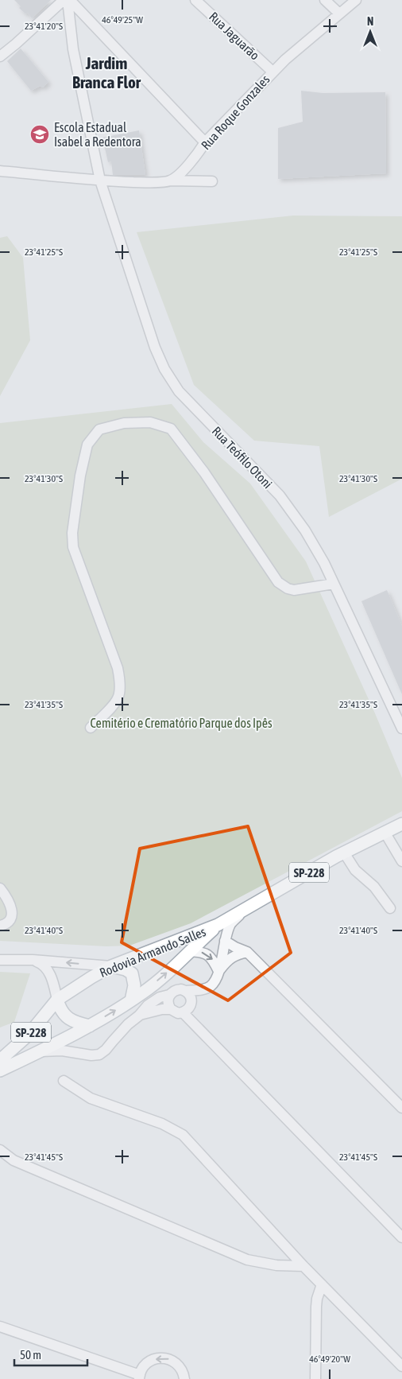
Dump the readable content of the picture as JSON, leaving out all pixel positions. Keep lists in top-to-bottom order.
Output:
{
  "streets": {
    "main road": ["SP-228", "Rodovia Armando Salles"],
    "street": ["Rua Jaguarão", "Rua Roque Gonzales", "Rua Teófilo Otoni"]
  },
  "crossings": [
    ["Rua Jaguarão", "Rua Roque Gonzales"]
  ],
  "districts": ["Jardim Branca Flor"],
  "parks": ["Cemitério e Crematório Parque dos Ipês"],
  "places": {
    "school or university": ["Escola Estadual Isabel a Redentora"]
  },
  "scale_bar": "50 m",
  "north": "top",
  "coordinates": [
    "46°49'25\"W",
    "23°41'20\"S",
    "23°41'25\"S",
    "23°41'30\"S",
    "23°41'35\"S",
    "23°41'40\"S",
    "23°41'45\"S",
    "46°49'20\"W"
  ]
}
